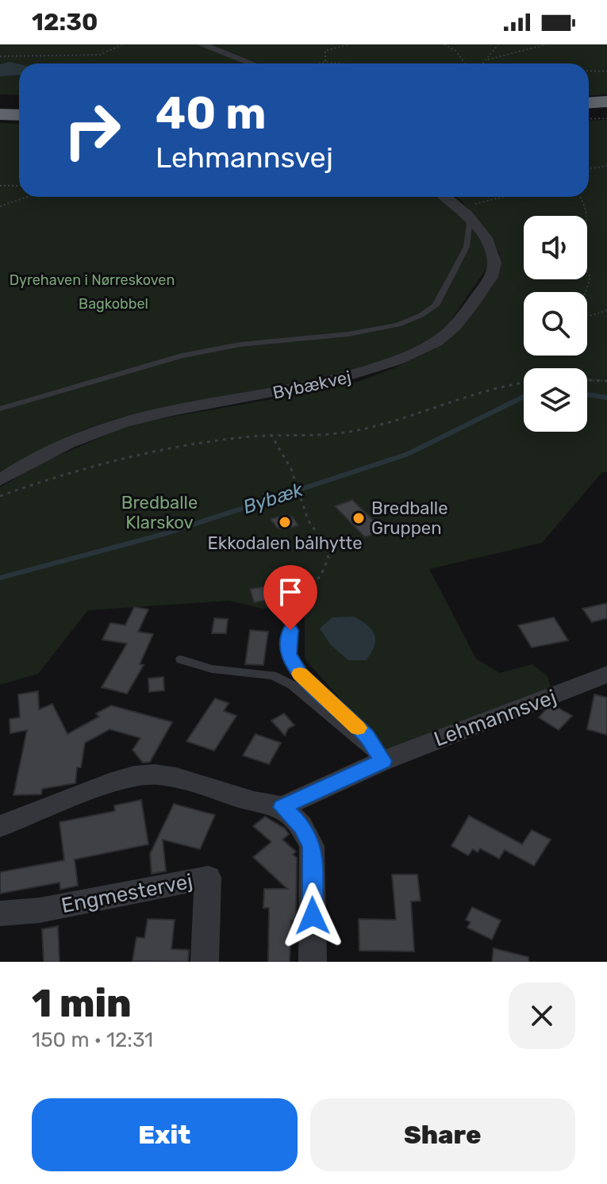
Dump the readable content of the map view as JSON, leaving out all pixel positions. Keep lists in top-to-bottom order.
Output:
{
  "streets": {
    "street": ["Bybækvej", "Lehmannsvej", "Engmestervej"]
  },
  "water": ["Bybæk"],
  "parks": ["Dyrehaven i Nørreskoven", "Bagkobbel", "Bredballe Klarskov"],
  "places": ["Bredballe Gruppen", "Ekkodalen bålhytte"],
  "page": {
    "status": "12:30",
    "turn": ["40 m", "Lehmannsvej"],
    "heading": ["1 min", "150 m · 12:31"],
    "buttons": ["Exit", "Share"]
  }
}
